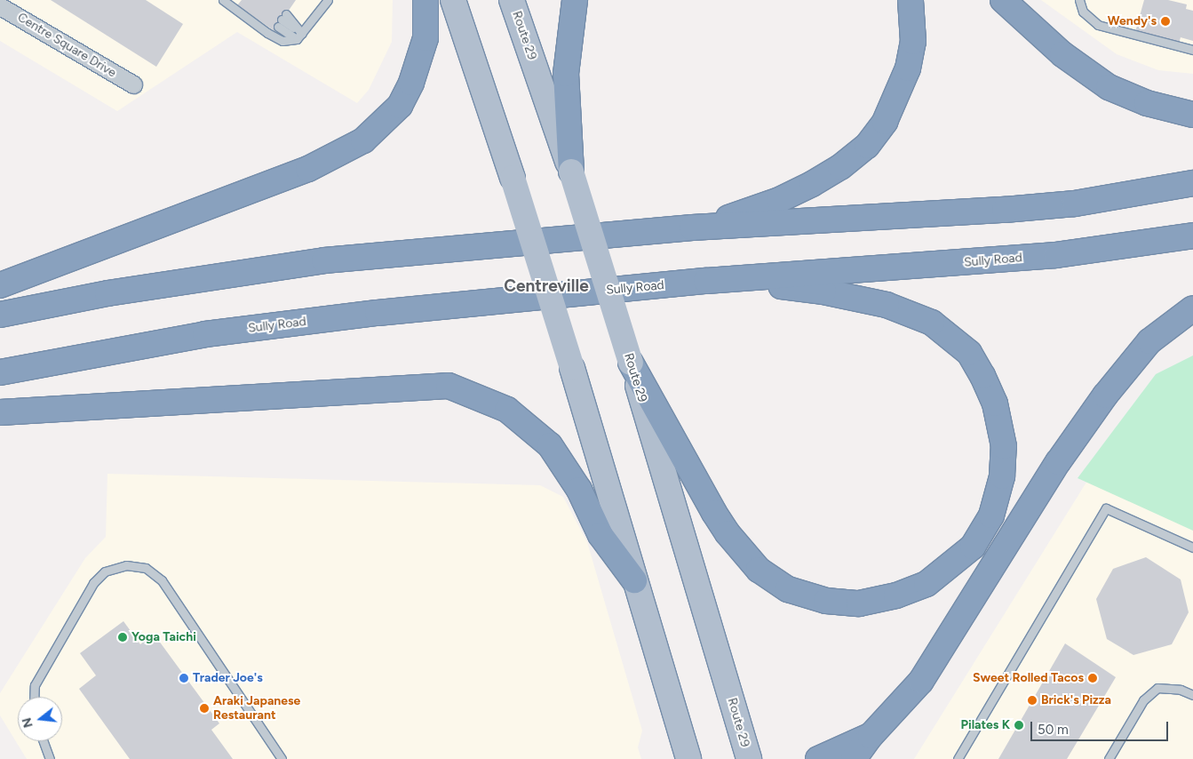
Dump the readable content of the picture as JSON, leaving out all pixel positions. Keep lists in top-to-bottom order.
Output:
{
  "streets": {
    "highway": ["Sully Road"],
    "main road": ["Route 29"],
    "street": ["Centre Square Drive"]
  },
  "districts": ["Centreville"],
  "places": [
    "Wendy's",
    "Yoga Taichi",
    "Trader Joe's",
    "Sweet Rolled Tacos",
    "Brick's Pizza",
    "Araki Japanese Restaurant",
    "Pilates K"
  ],
  "scale_bar": "50 m",
  "north": "left"
}
